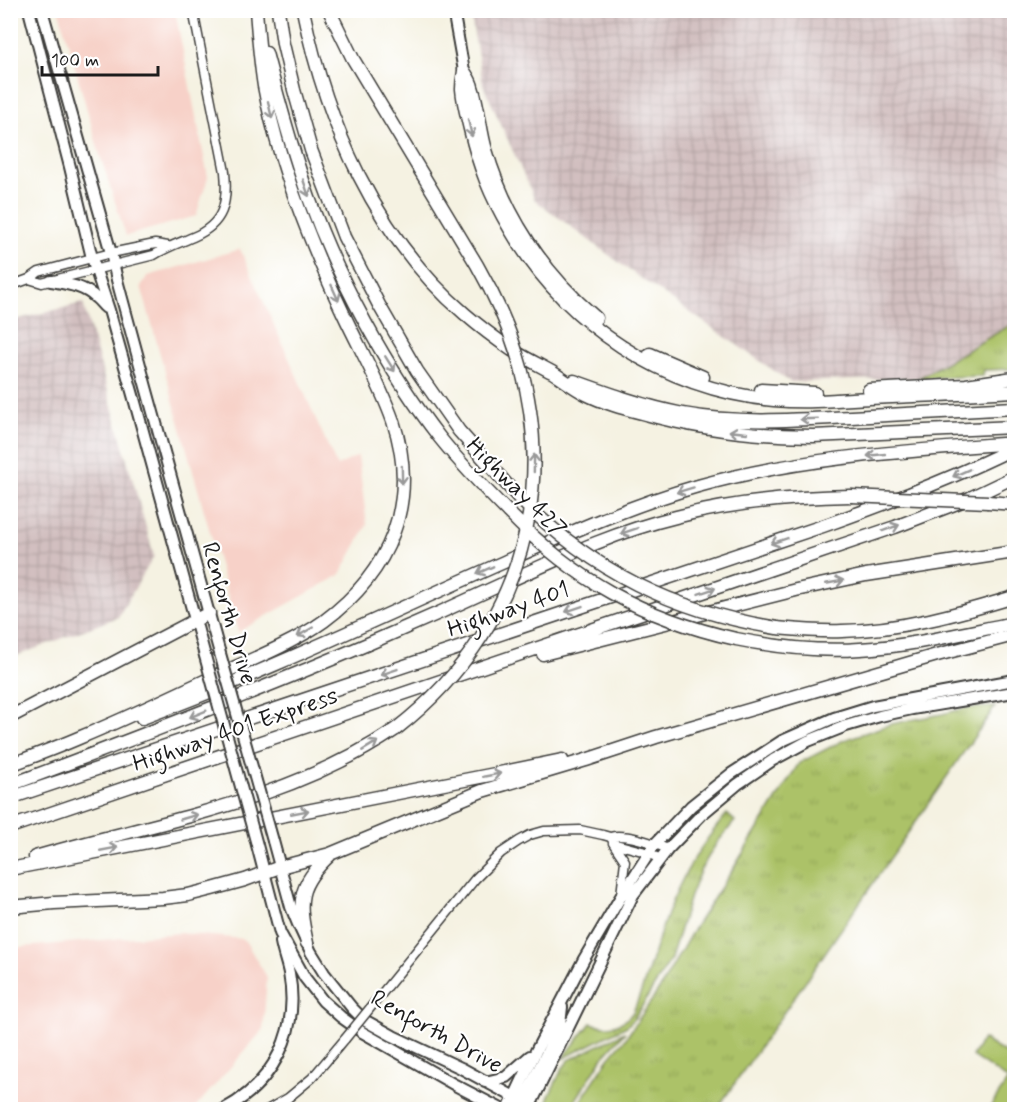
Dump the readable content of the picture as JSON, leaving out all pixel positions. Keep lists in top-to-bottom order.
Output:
{
  "streets": {
    "highway": ["Highway 427", "Highway 401", "Highway 401 Express"],
    "main road": ["Renforth Drive"]
  },
  "crossings": [
    ["Highway 401", "Highway 401 Express"]
  ],
  "scale_bar": "100 m"
}
